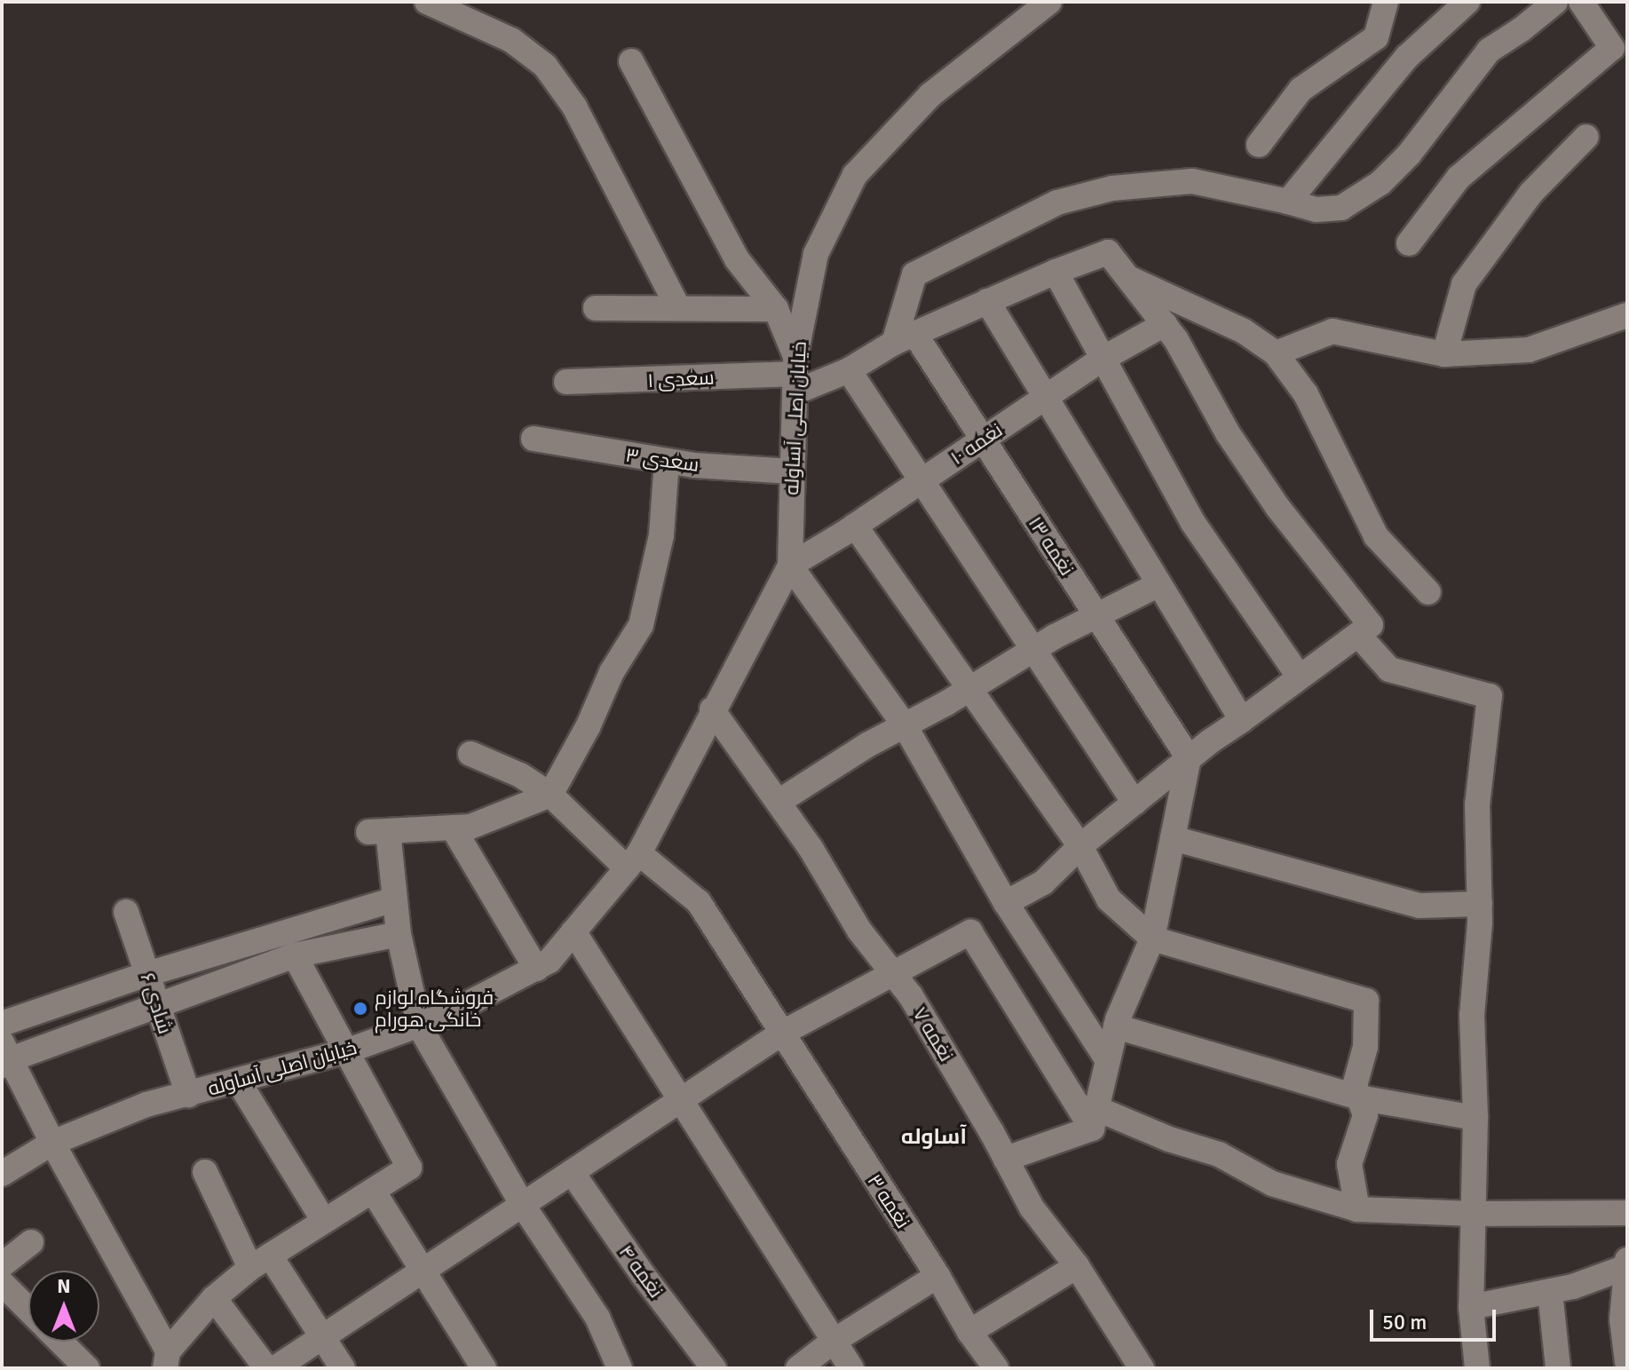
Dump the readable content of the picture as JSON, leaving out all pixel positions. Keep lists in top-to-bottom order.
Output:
{
  "streets": {
    "street": [
      "سعدی ۱",
      "خیابان اصلی آساوله",
      "نغمه ۱۰",
      "سعدی ۳",
      "نغمه ۱۳",
      "شادی ۶",
      "نغمه ۷",
      "نغمه ۳",
      "نغمه ۴"
    ]
  },
  "crossings": [
    ["سعدی ۱", "خیابان اصلی آساوله"],
    ["خیابان اصلی آساوله", "نغمه ۱۰"],
    ["خیابان اصلی آساوله", "سعدی ۳"],
    ["خیابان اصلی آساوله", "شادی ۶"],
    ["خیابان اصلی آساوله", "نغمه ۷"],
    ["نغمه ۱۰", "نغمه ۱۳"]
  ],
  "districts": ["آساوله"],
  "places": ["فروشگاه لوازم خانگی هورام"],
  "scale_bar": "50 m",
  "north": "top"
}
